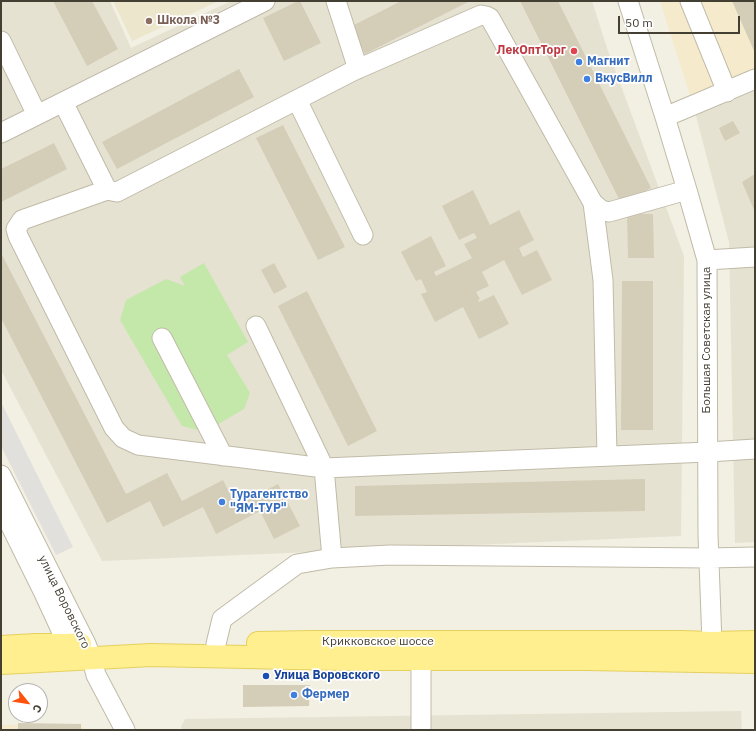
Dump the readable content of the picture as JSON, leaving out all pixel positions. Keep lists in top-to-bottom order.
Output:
{
  "streets": {
    "main road": ["Крикковское шоссе"],
    "street": ["Большая Советская улица", "улица Воровского"]
  },
  "crossings": [
    ["Большая Советская улица", "Крикковское шоссе"],
    ["улица Воровского", "Крикковское шоссе"]
  ],
  "places": [
    "Школа №3",
    "ЛекОптТорг",
    "Магнит",
    "ВкусВилл",
    "Турагентство \"ЯМ-ТУР\"",
    "Улица Воровского",
    "Фермер"
  ],
  "scale_bar": "50 m",
  "north": "bottom right"
}
